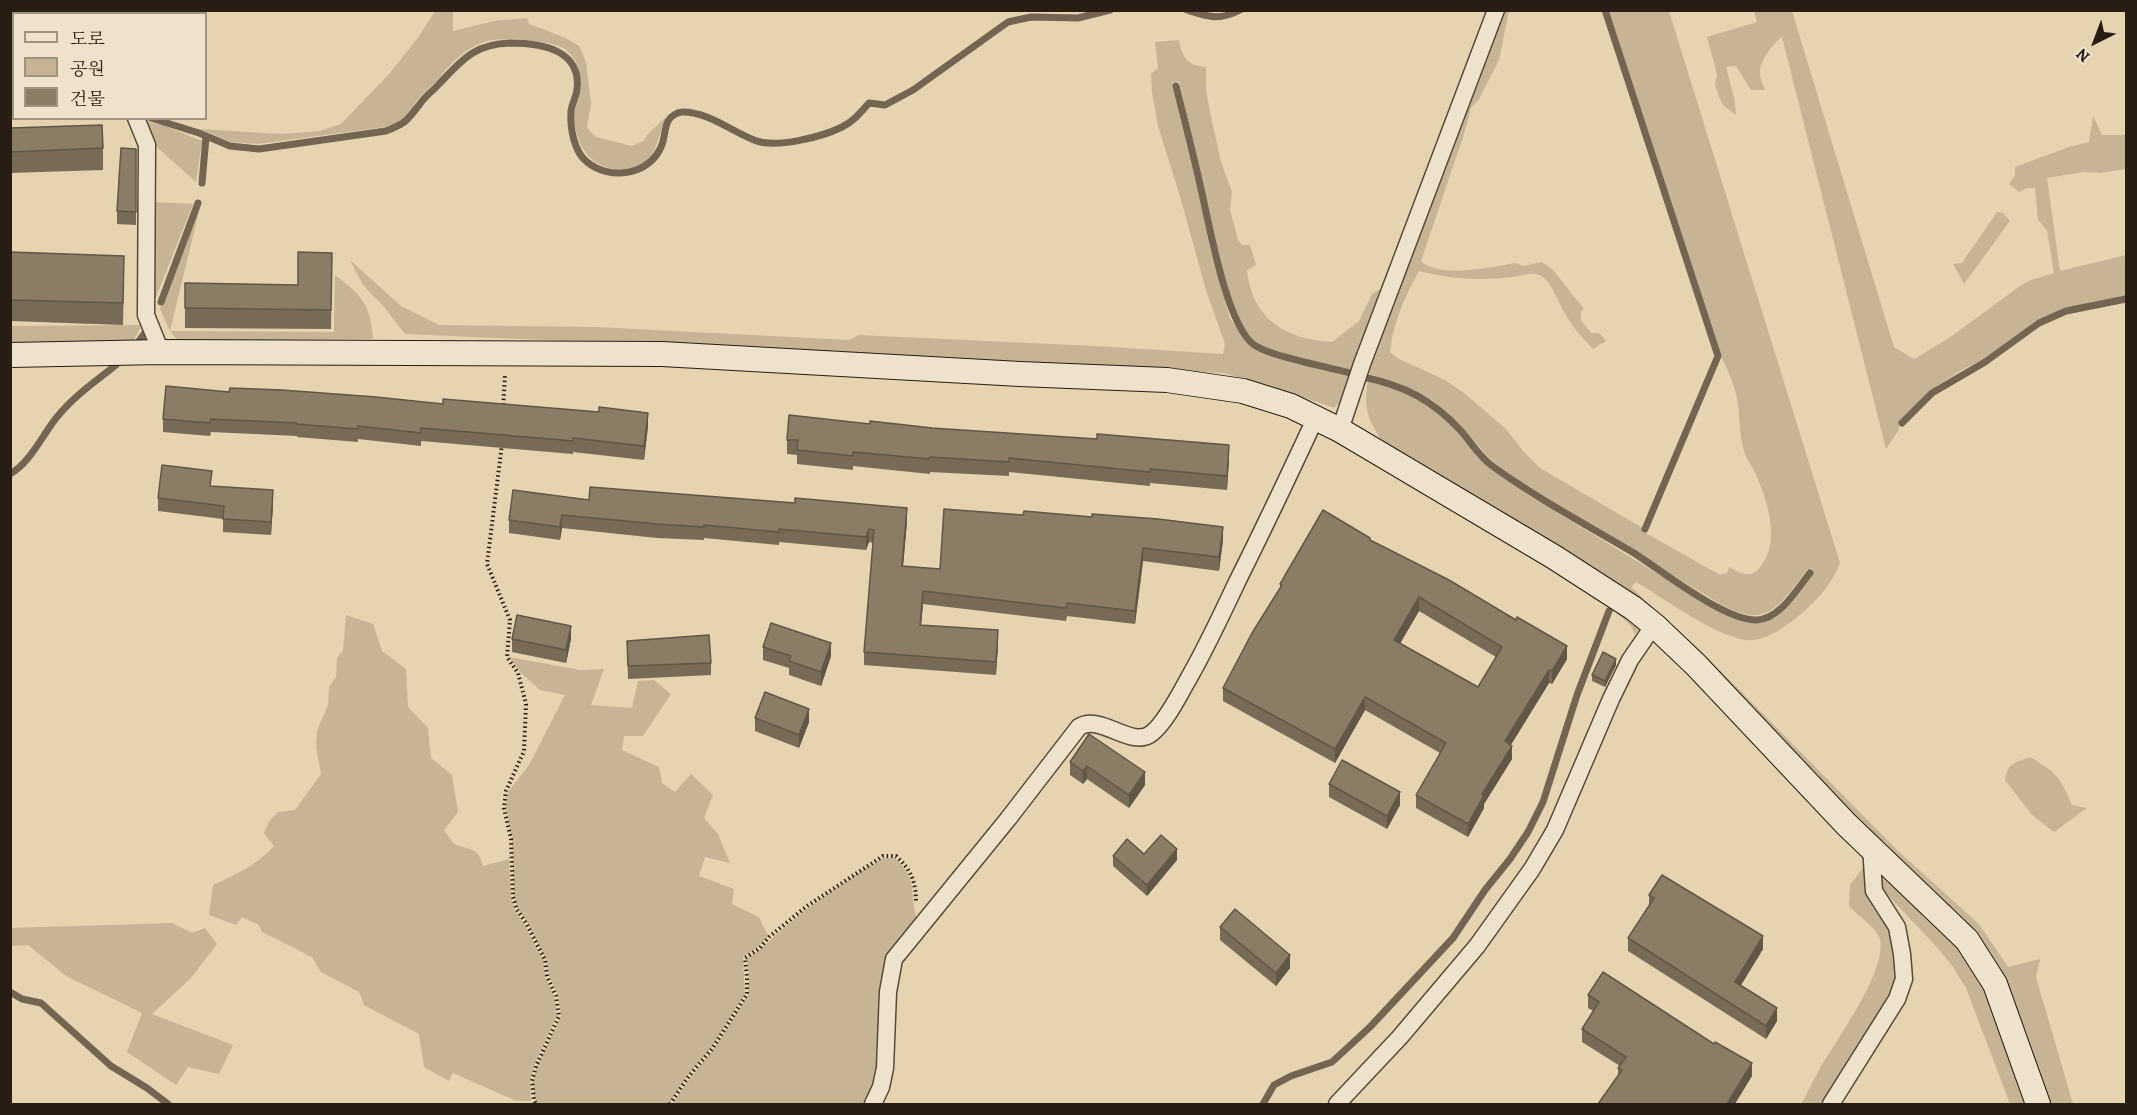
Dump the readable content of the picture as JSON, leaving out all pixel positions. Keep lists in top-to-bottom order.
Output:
{
  "legend": ["도로", "공원", "건물"],
  "north": "bottom left"
}
